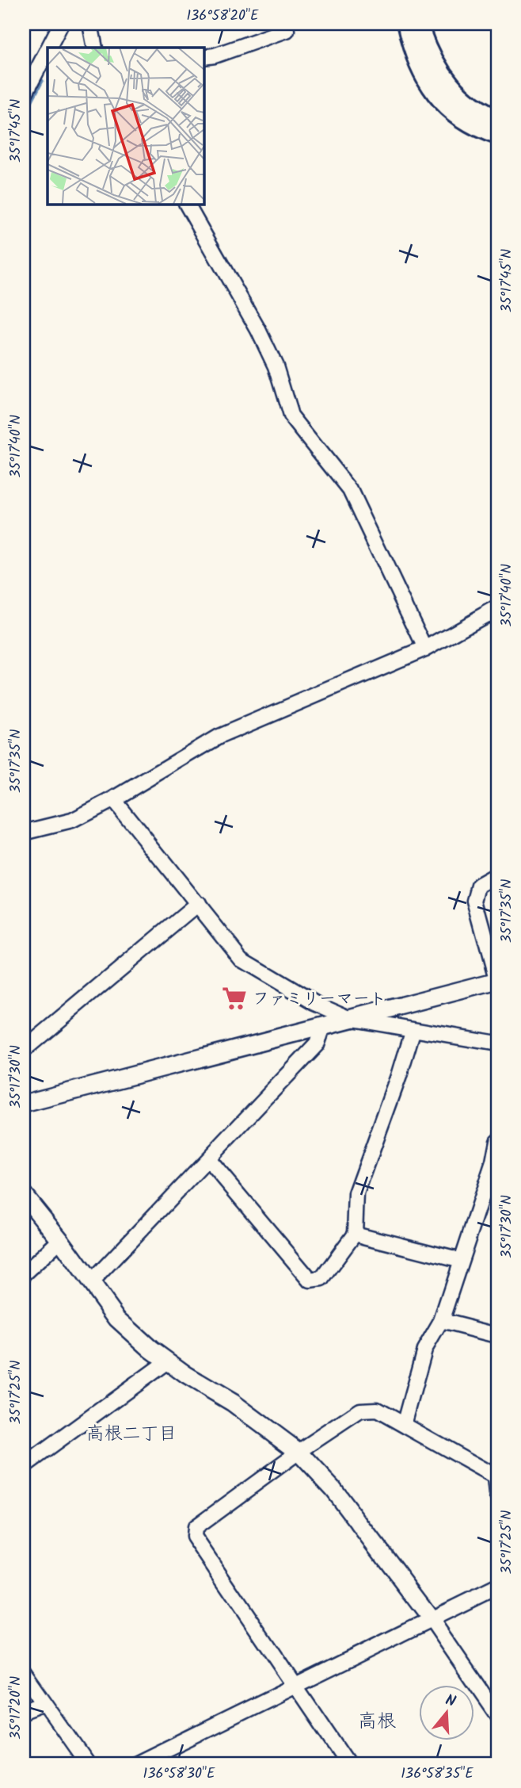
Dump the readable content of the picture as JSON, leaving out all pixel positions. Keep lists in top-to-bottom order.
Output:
{
  "districts": ["高根二丁目", "高根"],
  "places": {
    "supermarket": ["ファミリーマート"]
  },
  "north": "top",
  "coordinates": [
    "136°58'20\"E",
    "35°17'45\"N",
    "35°17'40\"N",
    "35°17'35\"N",
    "35°17'30\"N",
    "35°17'25\"N",
    "35°17'20\"N",
    "136°58'30\"E",
    "136°58'35\"E"
  ]
}
